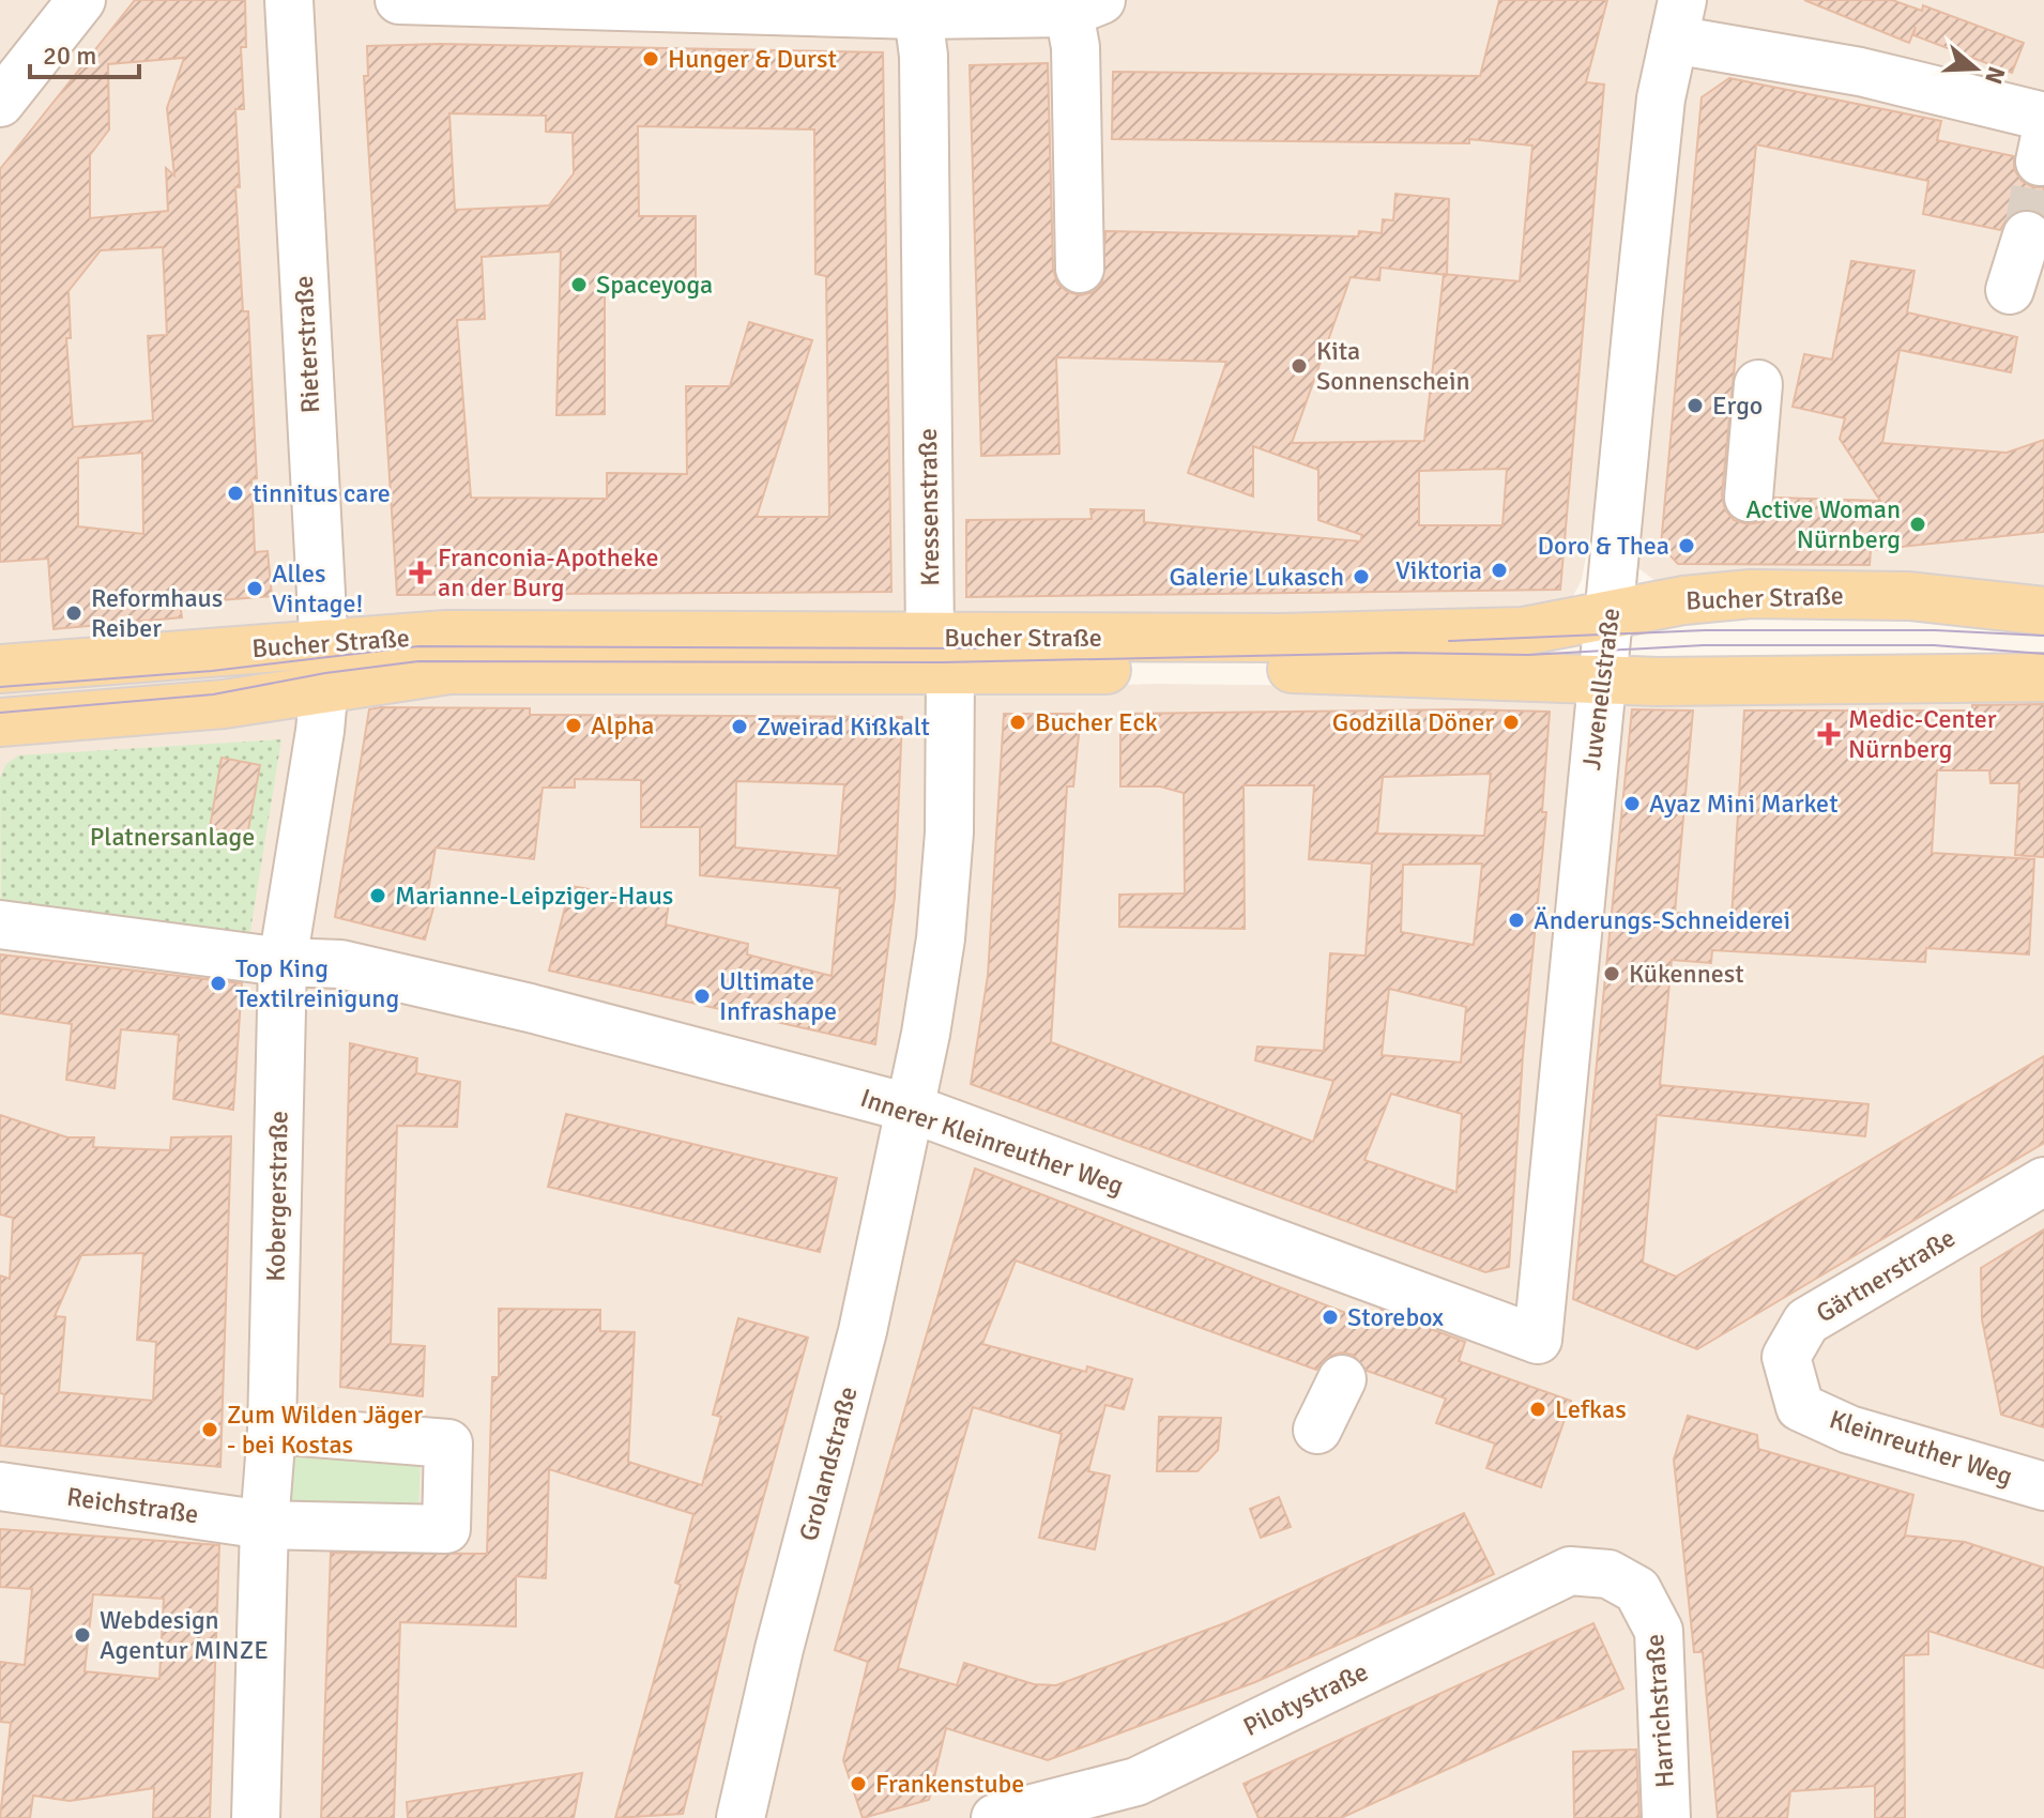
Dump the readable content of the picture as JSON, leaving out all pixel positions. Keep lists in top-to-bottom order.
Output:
{
  "streets": {
    "main road": ["Bucher Straße"],
    "street": [
      "Rieterstraße",
      "Kressenstraße",
      "Juvenellstraße",
      "Innerer Kleinreuther Weg",
      "Kobergerstraße",
      "Gärtnerstraße",
      "Kleinreuther Weg",
      "Grolandstraße",
      "Reichstraße",
      "Pilotystraße",
      "Harrichstraße"
    ]
  },
  "crossings": [
    ["Rieterstraße", "Bucher Straße"],
    ["Kressenstraße", "Bucher Straße"],
    ["Kressenstraße", "Innerer Kleinreuther Weg"],
    ["Kressenstraße", "Grolandstraße"],
    ["Bucher Straße", "Juvenellstraße"],
    ["Bucher Straße", "Innerer Kleinreuther Weg"],
    ["Bucher Straße", "Kobergerstraße"],
    ["Juvenellstraße", "Innerer Kleinreuther Weg"],
    ["Innerer Kleinreuther Weg", "Kobergerstraße"],
    ["Innerer Kleinreuther Weg", "Grolandstraße"],
    ["Kobergerstraße", "Reichstraße"],
    ["Gärtnerstraße", "Kleinreuther Weg"],
    ["Pilotystraße", "Harrichstraße"]
  ],
  "parks": ["Platnersanlage"],
  "places": {
    "other": [
      "Hunger & Durst",
      "Spaceyoga",
      "Kita Sonnenschein",
      "Ergo",
      "tinnitus care",
      "Active Woman Nürnberg",
      "Doro & Thea",
      "Viktoria",
      "Galerie Lukasch",
      "Alles Vintage!",
      "Reformhaus Reiber",
      "Bucher Eck",
      "Godzilla Döner",
      "Alpha",
      "Zweirad Kißkalt",
      "Ayaz Mini Market",
      "Marianne-Leipziger-Haus",
      "Änderungs-Schneiderei",
      "Kükennest",
      "Top King Textilreinigung",
      "Ultimate Infrashape",
      "Storebox",
      "Lefkas",
      "Zum Wilden Jäger - bei Kostas",
      "Webdesign Agentur MINZE",
      "Frankenstube"
    ],
    "health": ["Franconia-Apotheke an der Burg", "Medic-Center Nürnberg"]
  },
  "scale_bar": "20 m",
  "north": "right"
}
